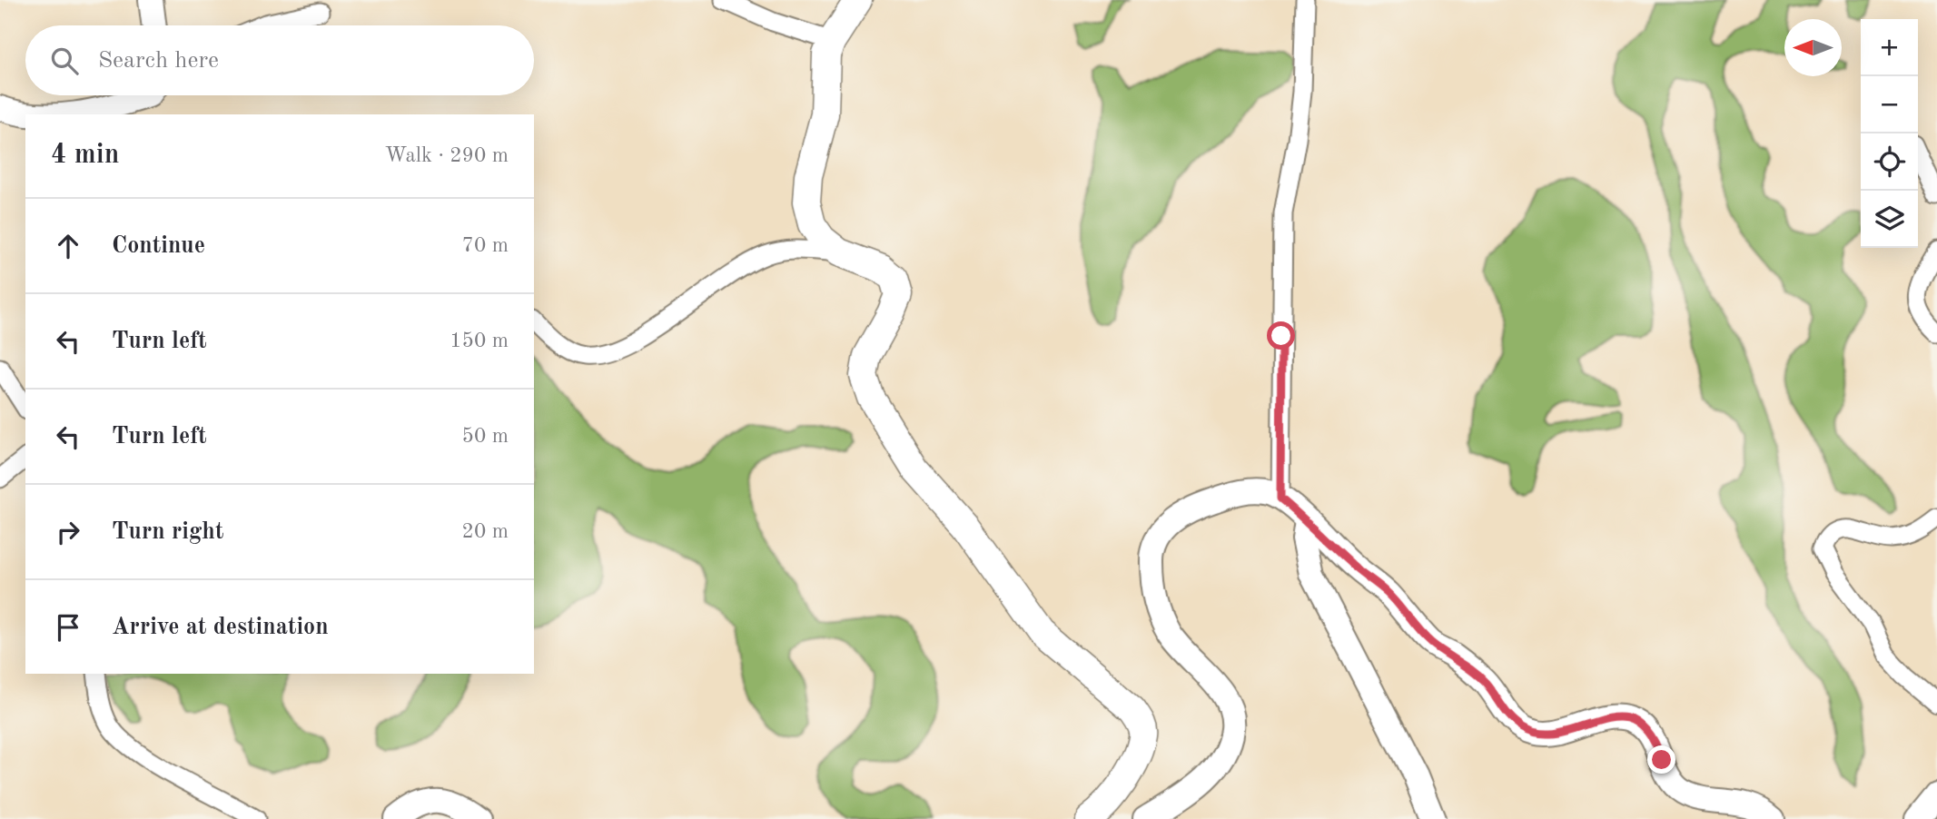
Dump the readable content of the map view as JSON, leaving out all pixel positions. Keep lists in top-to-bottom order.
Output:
{
  "north": "left",
  "page": {
    "map_buttons": ["+", "−"],
    "search": "Search here",
    "heading": ["4 min", "Walk · 290 m"],
    "list": [
      ["Continue", "70 m"],
      ["Turn left", "150 m"],
      ["Turn left", "50 m"],
      ["Turn right", "20 m"],
      "Arrive at destination"
    ]
  }
}
